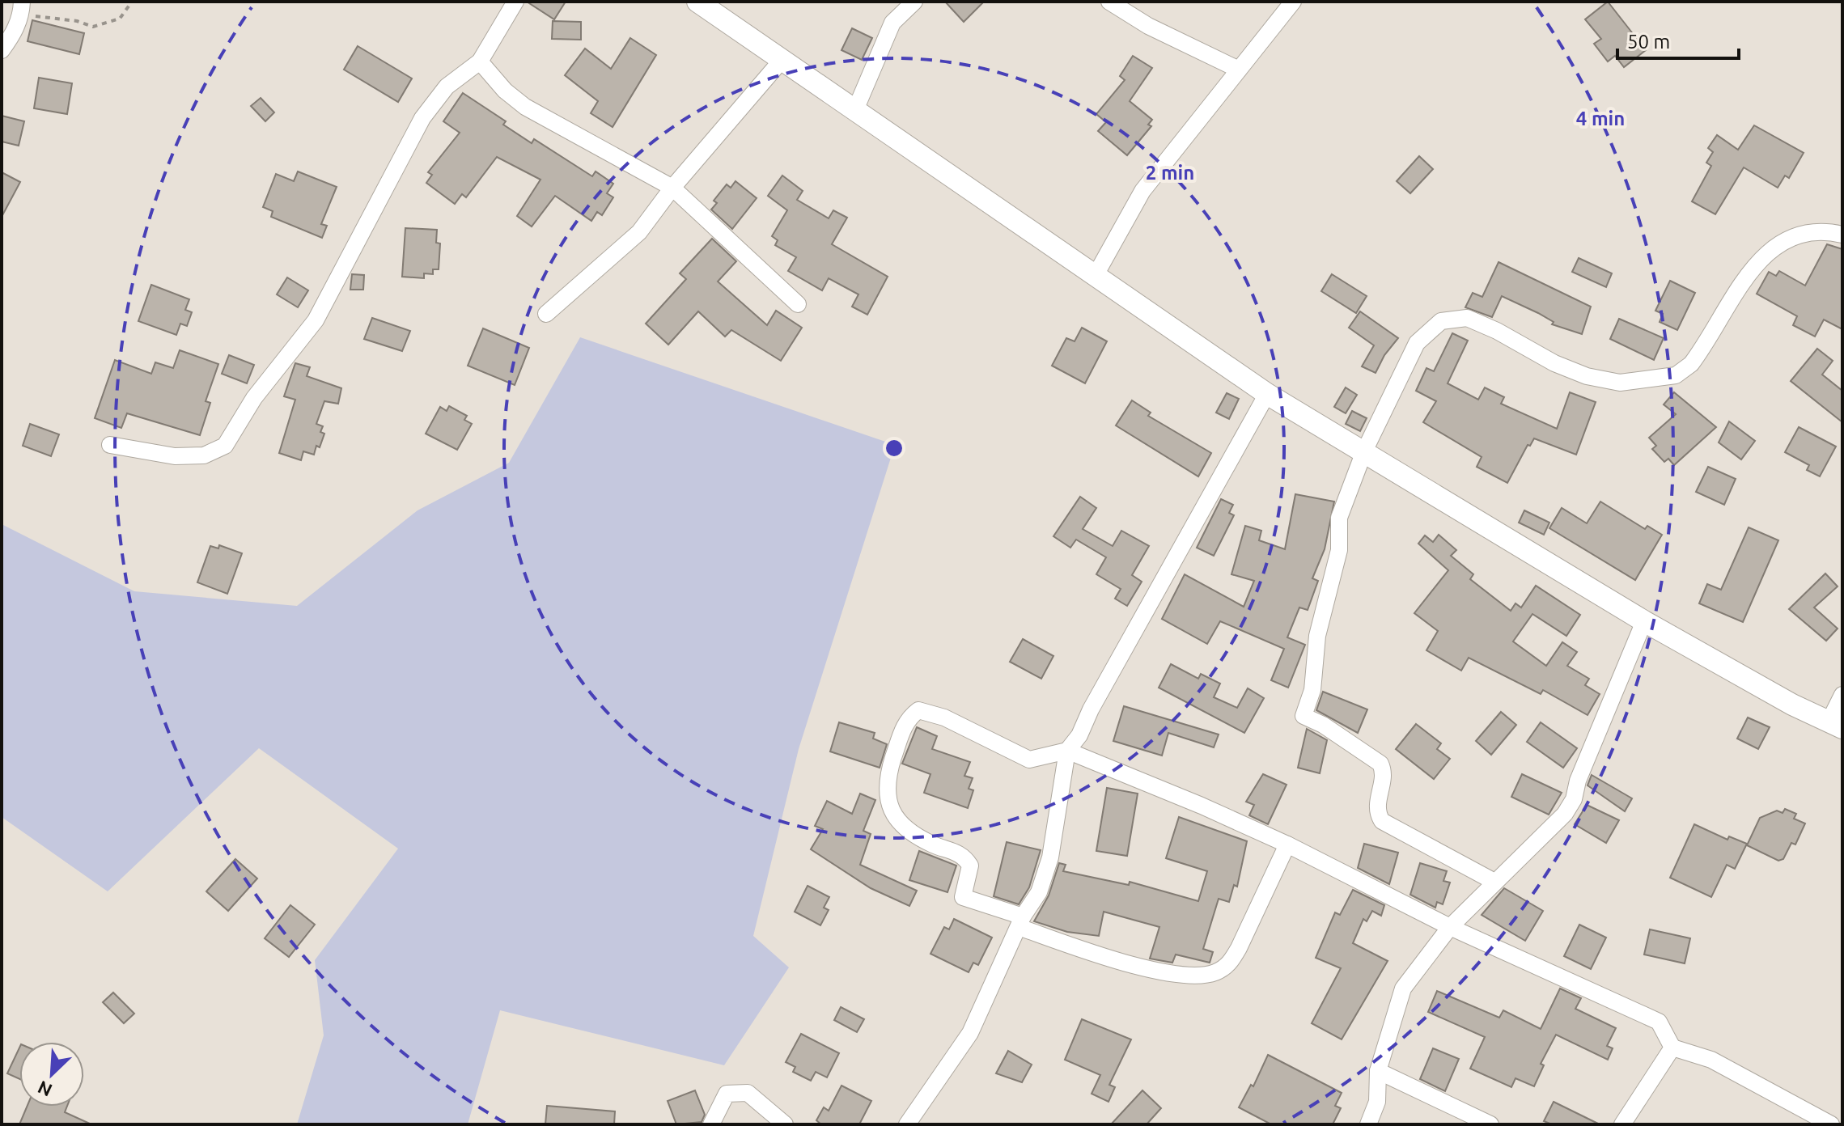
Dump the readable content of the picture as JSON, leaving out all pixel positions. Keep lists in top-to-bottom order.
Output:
{
  "scale_bar": "50 m",
  "north": "bottom left",
  "rings": ["4 min", "2 min"]
}
